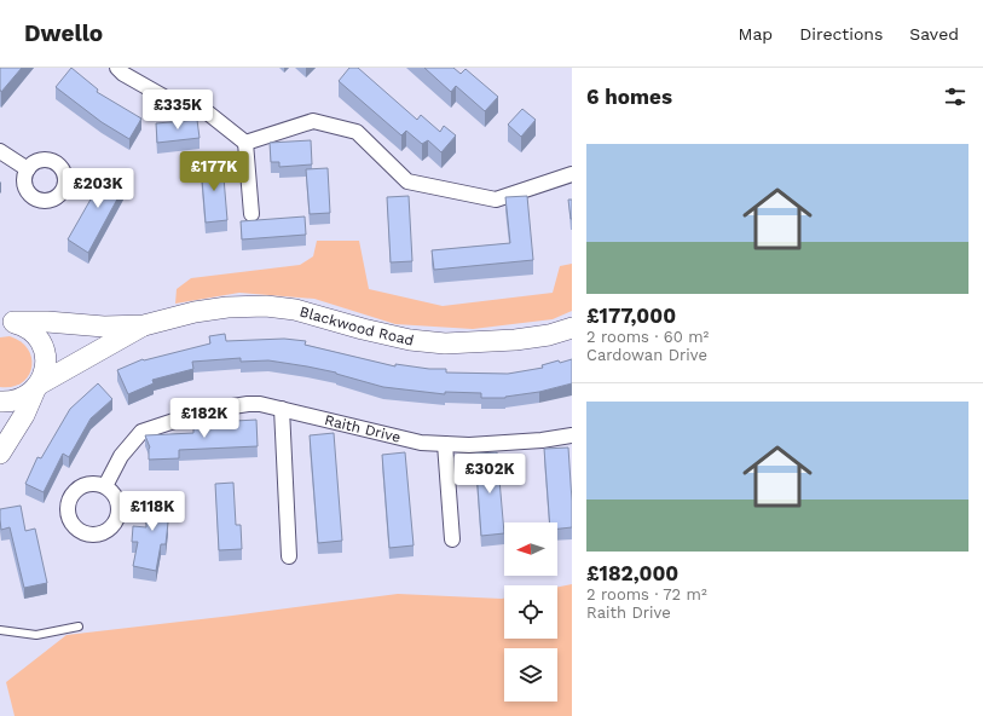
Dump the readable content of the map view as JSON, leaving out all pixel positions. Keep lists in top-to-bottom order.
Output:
{
  "streets": {
    "street": ["Blackwood Road", "Raith Drive"]
  },
  "north": "left",
  "page": {
    "header": "Dwello",
    "nav": ["Map", "Directions", "Saved"],
    "heading": "6 homes",
    "price": [
      "£335K",
      "£177K",
      "£203K",
      "£182K",
      "£302K",
      "£118K"
    ],
    "list": [
      {
        "name": "£177,000",
        "note": "2 rooms · 60 m² · Cardowan Drive"
      },
      {
        "name": "£182,000",
        "note": "2 rooms · 72 m² · Raith Drive"
      }
    ]
  }
}
